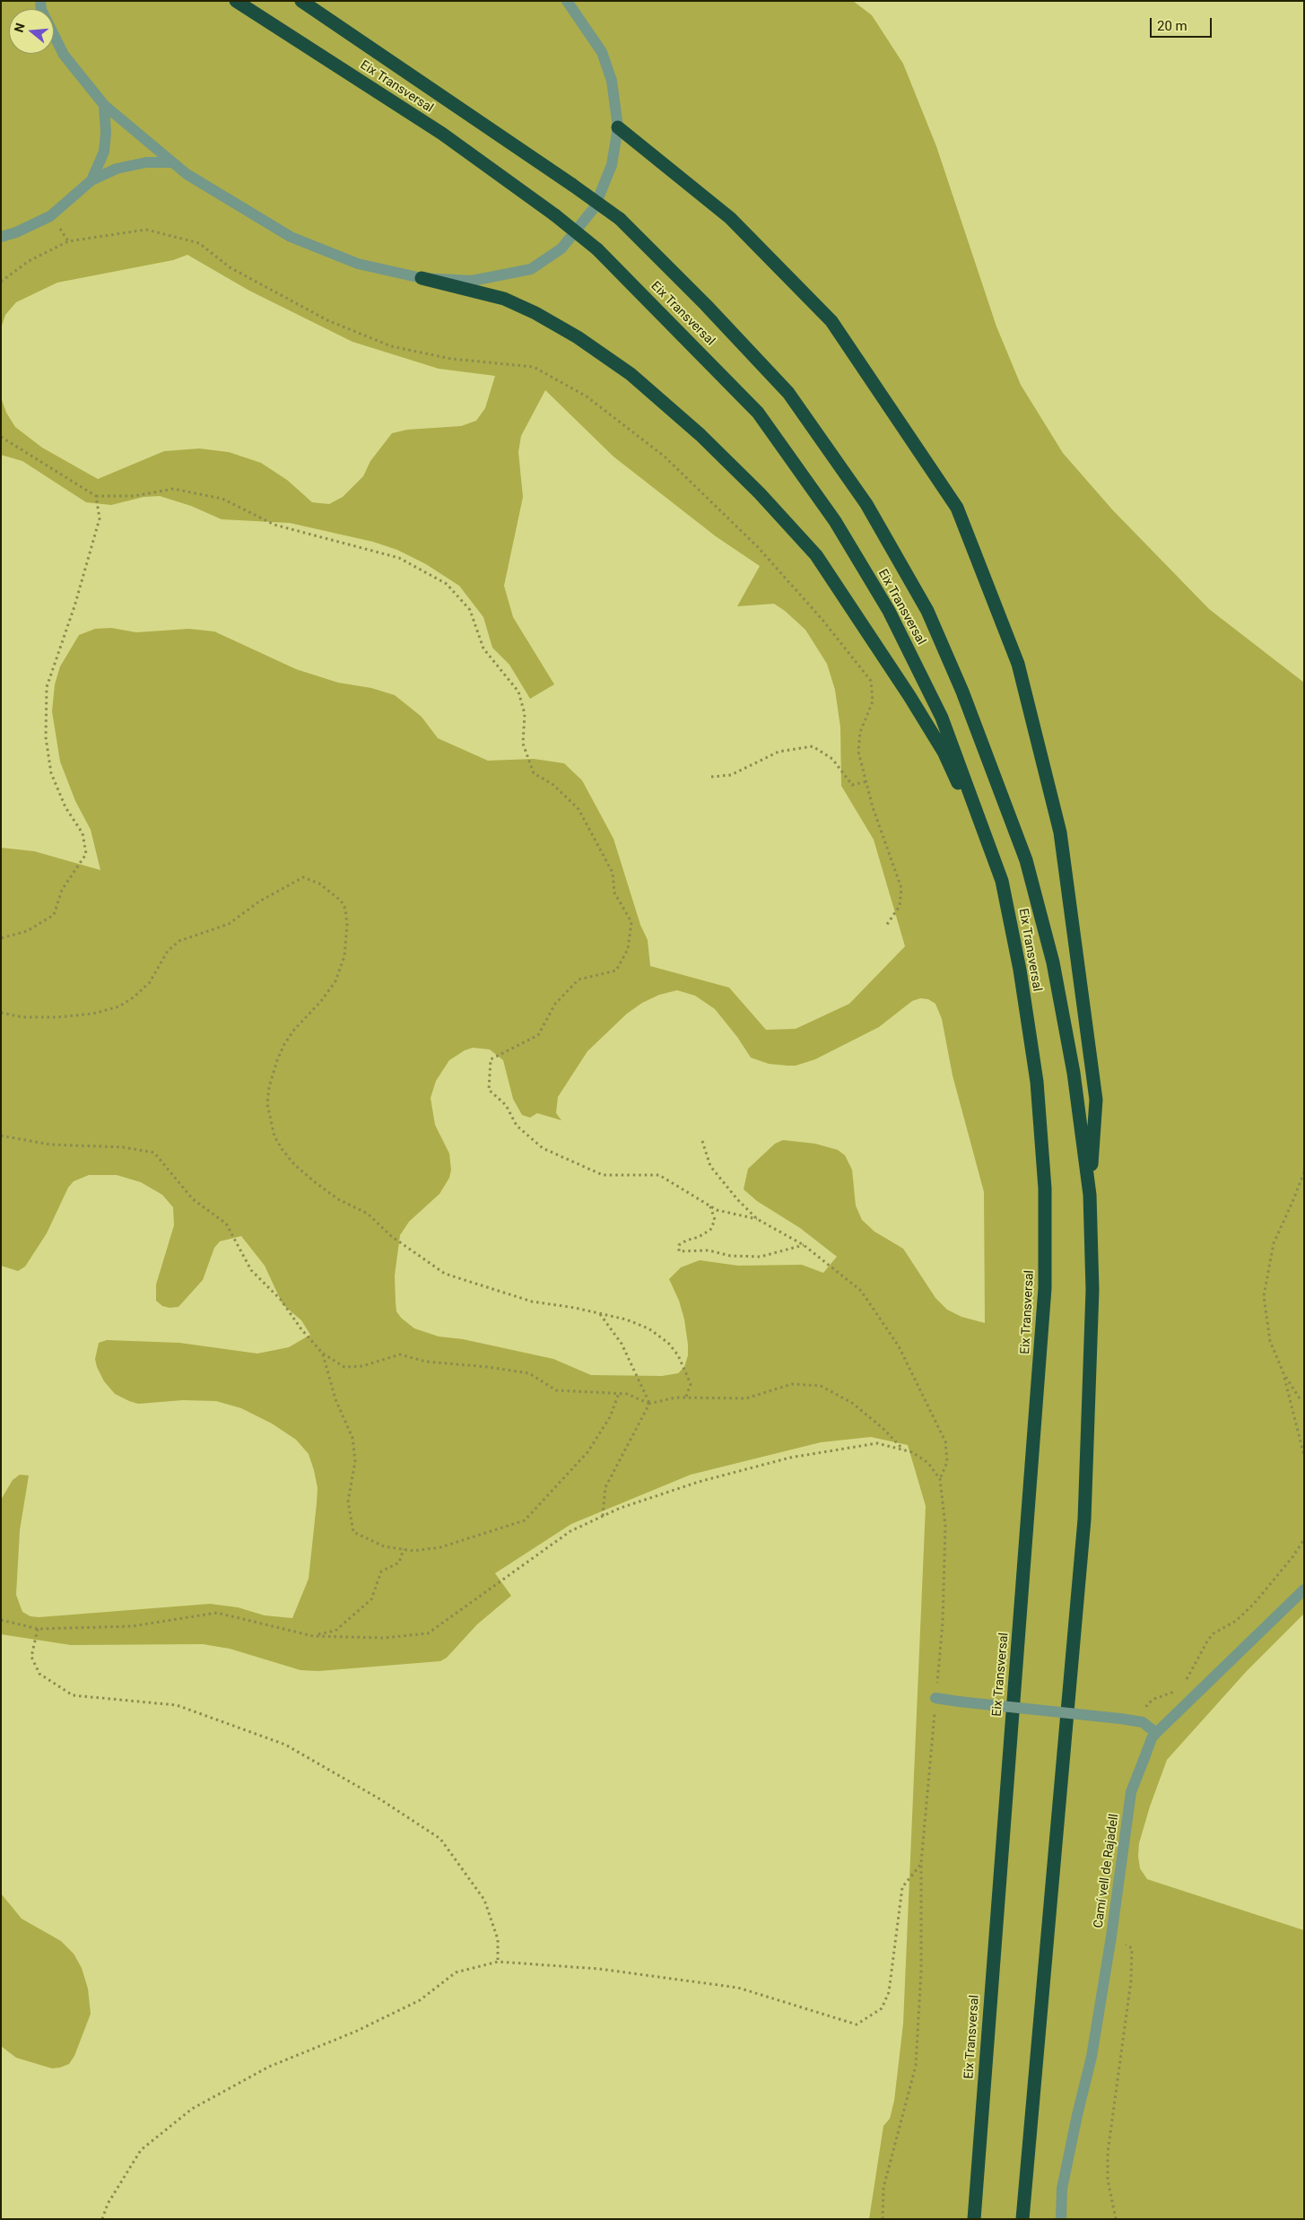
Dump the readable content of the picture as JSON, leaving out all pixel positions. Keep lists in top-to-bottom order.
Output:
{
  "streets": {
    "highway": ["Eix Transversal"],
    "street": ["Camí vell de Rajadell"]
  },
  "scale_bar": "20 m",
  "north": "left"
}
